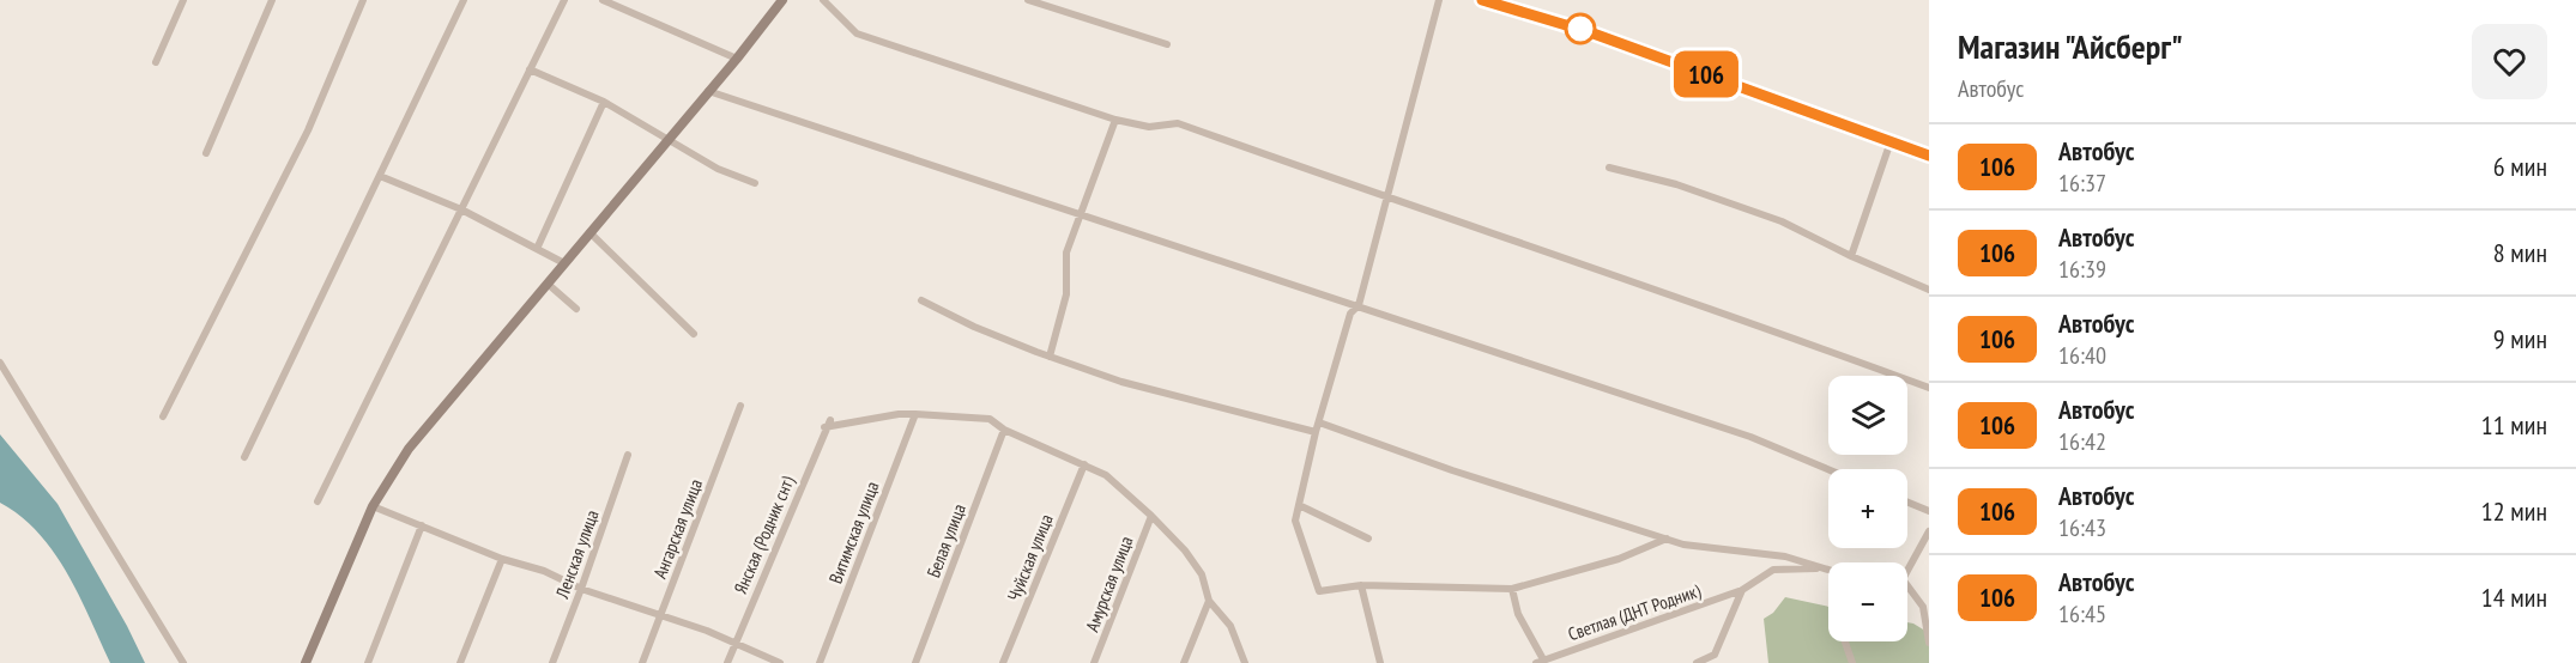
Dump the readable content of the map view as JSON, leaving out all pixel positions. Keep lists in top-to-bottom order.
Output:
{
  "streets": {
    "street": [
      "Ангарская улица",
      "Витимская улица",
      "Янская (Родник снт)",
      "Белая улица",
      "Ленская улица",
      "Чуйская улица",
      "Амурская улица",
      "Светлая (ДНТ Родник)"
    ]
  },
  "lines": ["bus line 106"],
  "page": {
    "on_map": "106",
    "heading": ["Магазин \"Айсберг\"", "Автобус"],
    "list": [
      {
        "mark": "106",
        "name": "Автобус",
        "note": "16:37",
        "value": "6 мин"
      },
      {
        "mark": "106",
        "name": "Автобус",
        "note": "16:39",
        "value": "8 мин"
      },
      {
        "mark": "106",
        "name": "Автобус",
        "note": "16:40",
        "value": "9 мин"
      },
      {
        "mark": "106",
        "name": "Автобус",
        "note": "16:42",
        "value": "11 мин"
      },
      {
        "mark": "106",
        "name": "Автобус",
        "note": "16:43",
        "value": "12 мин"
      },
      {
        "mark": "106",
        "name": "Автобус",
        "note": "16:45",
        "value": "14 мин"
      }
    ],
    "map_buttons": ["+", "−"]
  }
}
